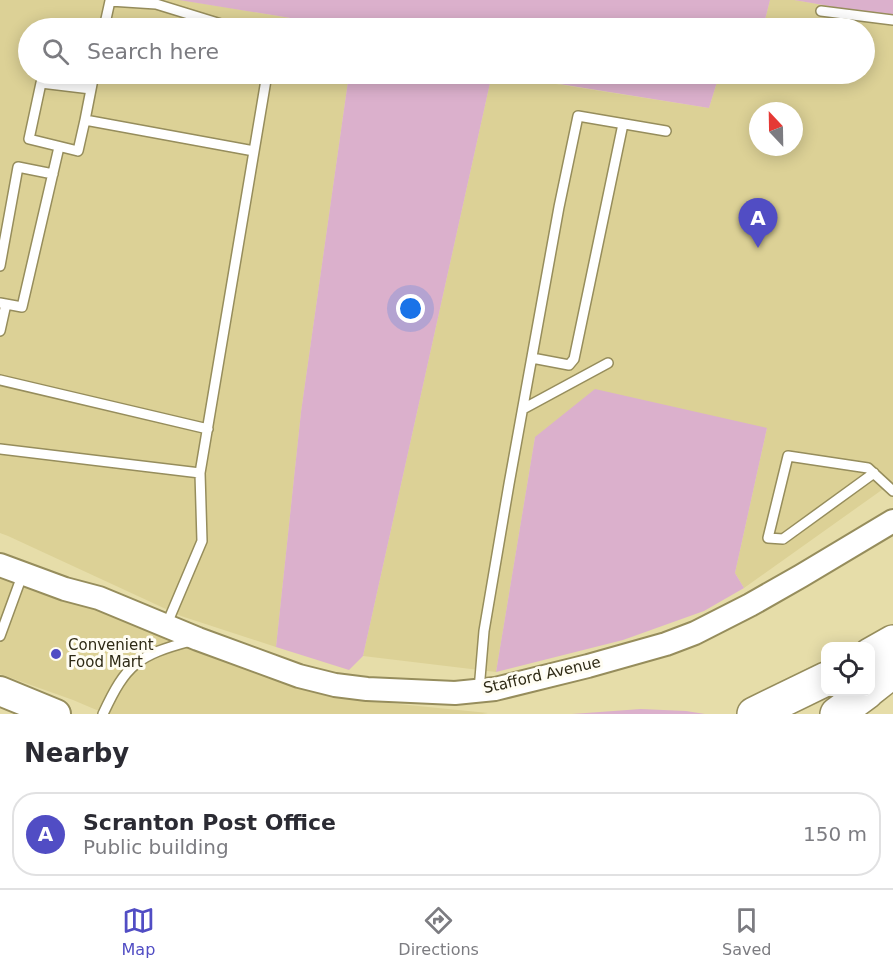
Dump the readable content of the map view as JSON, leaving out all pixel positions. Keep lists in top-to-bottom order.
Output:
{
  "streets": {
    "street": ["Stafford Avenue"]
  },
  "places": ["Convenient Food Mart"],
  "north": "top",
  "page": {
    "search": "Search here",
    "pins": "A",
    "heading": "Nearby",
    "list": [
      {
        "mark": "A",
        "name": "Scranton Post Office",
        "note": "Public building",
        "value": "150 m"
      }
    ],
    "nav": ["Map", "Directions", "Saved"]
  }
}
